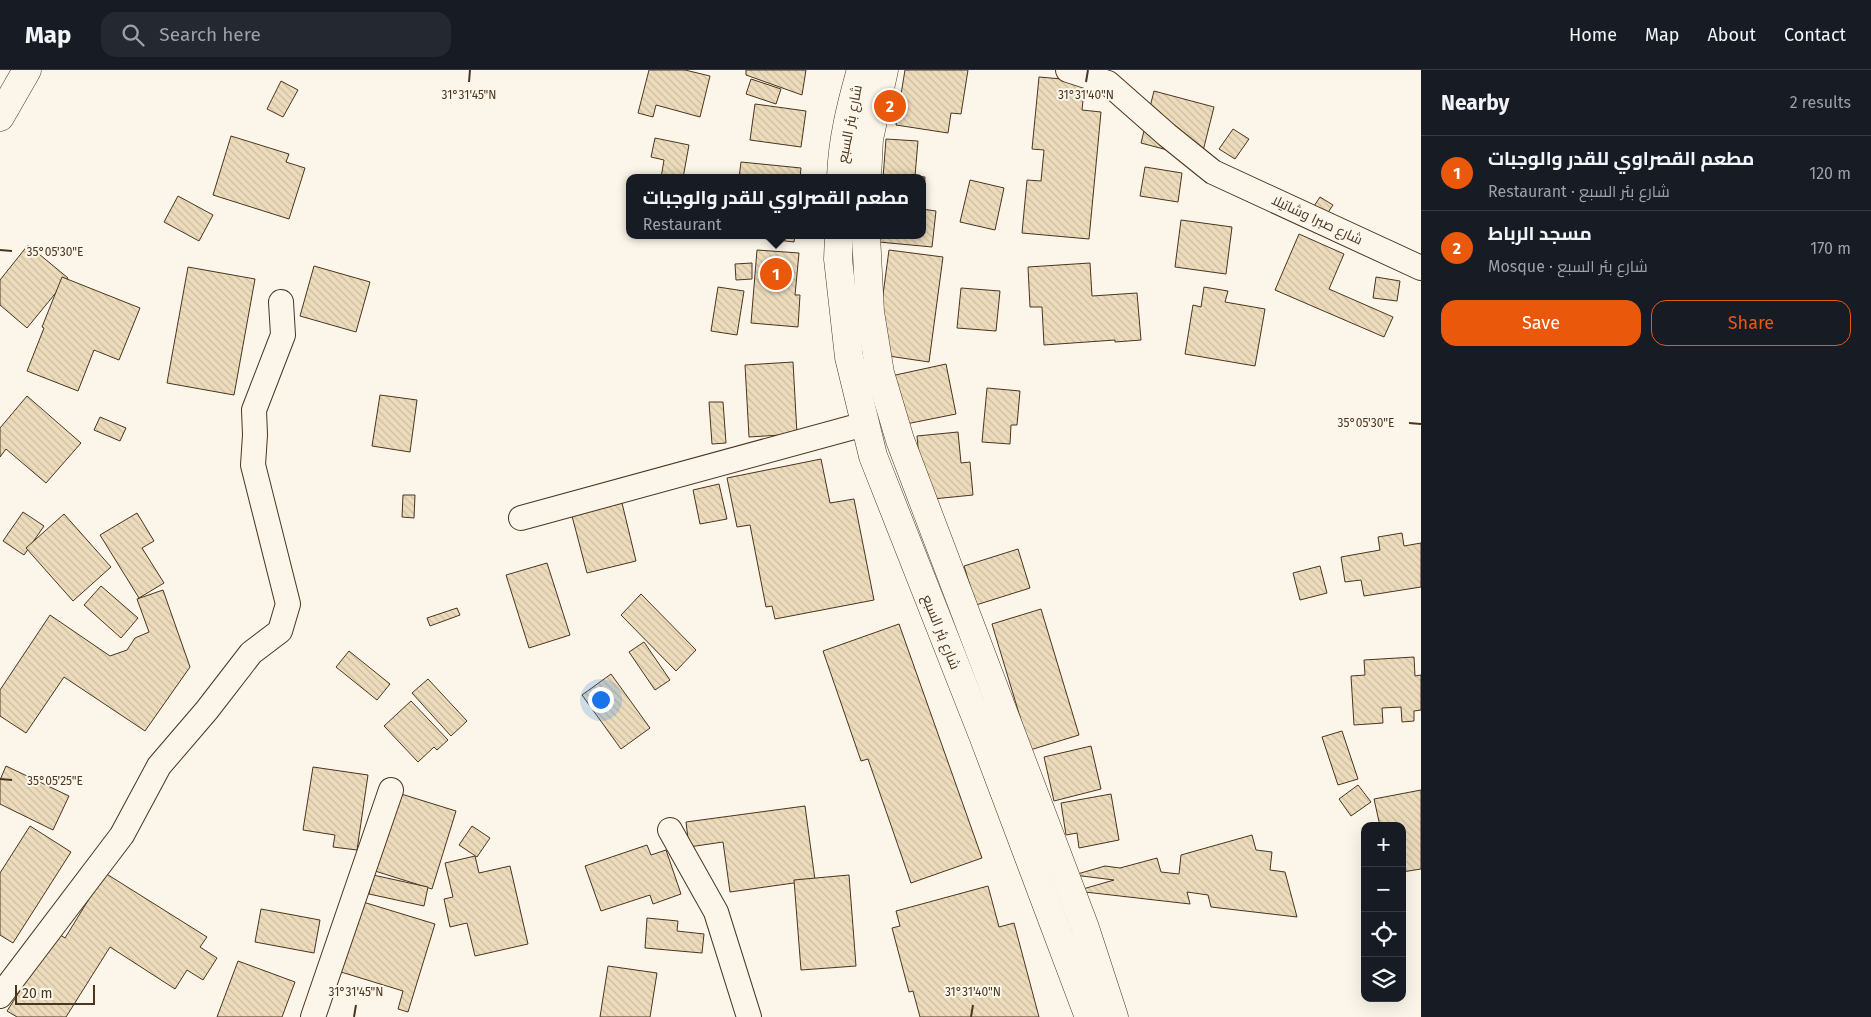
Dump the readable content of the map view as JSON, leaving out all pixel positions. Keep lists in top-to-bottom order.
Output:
{
  "streets": {
    "street": ["شارع بئر السبع", "شارع صبرا وشاتيلا"]
  },
  "scale_bar": "20 m",
  "page": {
    "header": "Map",
    "search": "Search here",
    "nav": [
      "Home",
      "Map",
      "About",
      "Contact"
    ],
    "heading": ["Nearby", "2 results"],
    "pins": ["2", "1"],
    "list": [
      {
        "mark": "1",
        "name": "مطعم القصراوي للقدر والوجبات",
        "note": "Restaurant · شارع بئر السبع",
        "value": "120 m"
      },
      {
        "mark": "2",
        "name": "مسجد الرباط",
        "note": "Mosque · شارع بئر السبع",
        "value": "170 m"
      }
    ],
    "popup": ["مطعم القصراوي للقدر والوجبات", "Restaurant"],
    "buttons": ["Save", "Share"],
    "map_buttons": ["+", "−"],
    "scale": "20 m"
  },
  "coordinates": [
    "31°31'45\"N",
    "31°31'40\"N",
    "35°05'30\"E",
    "35°05'25\"E"
  ]
}
